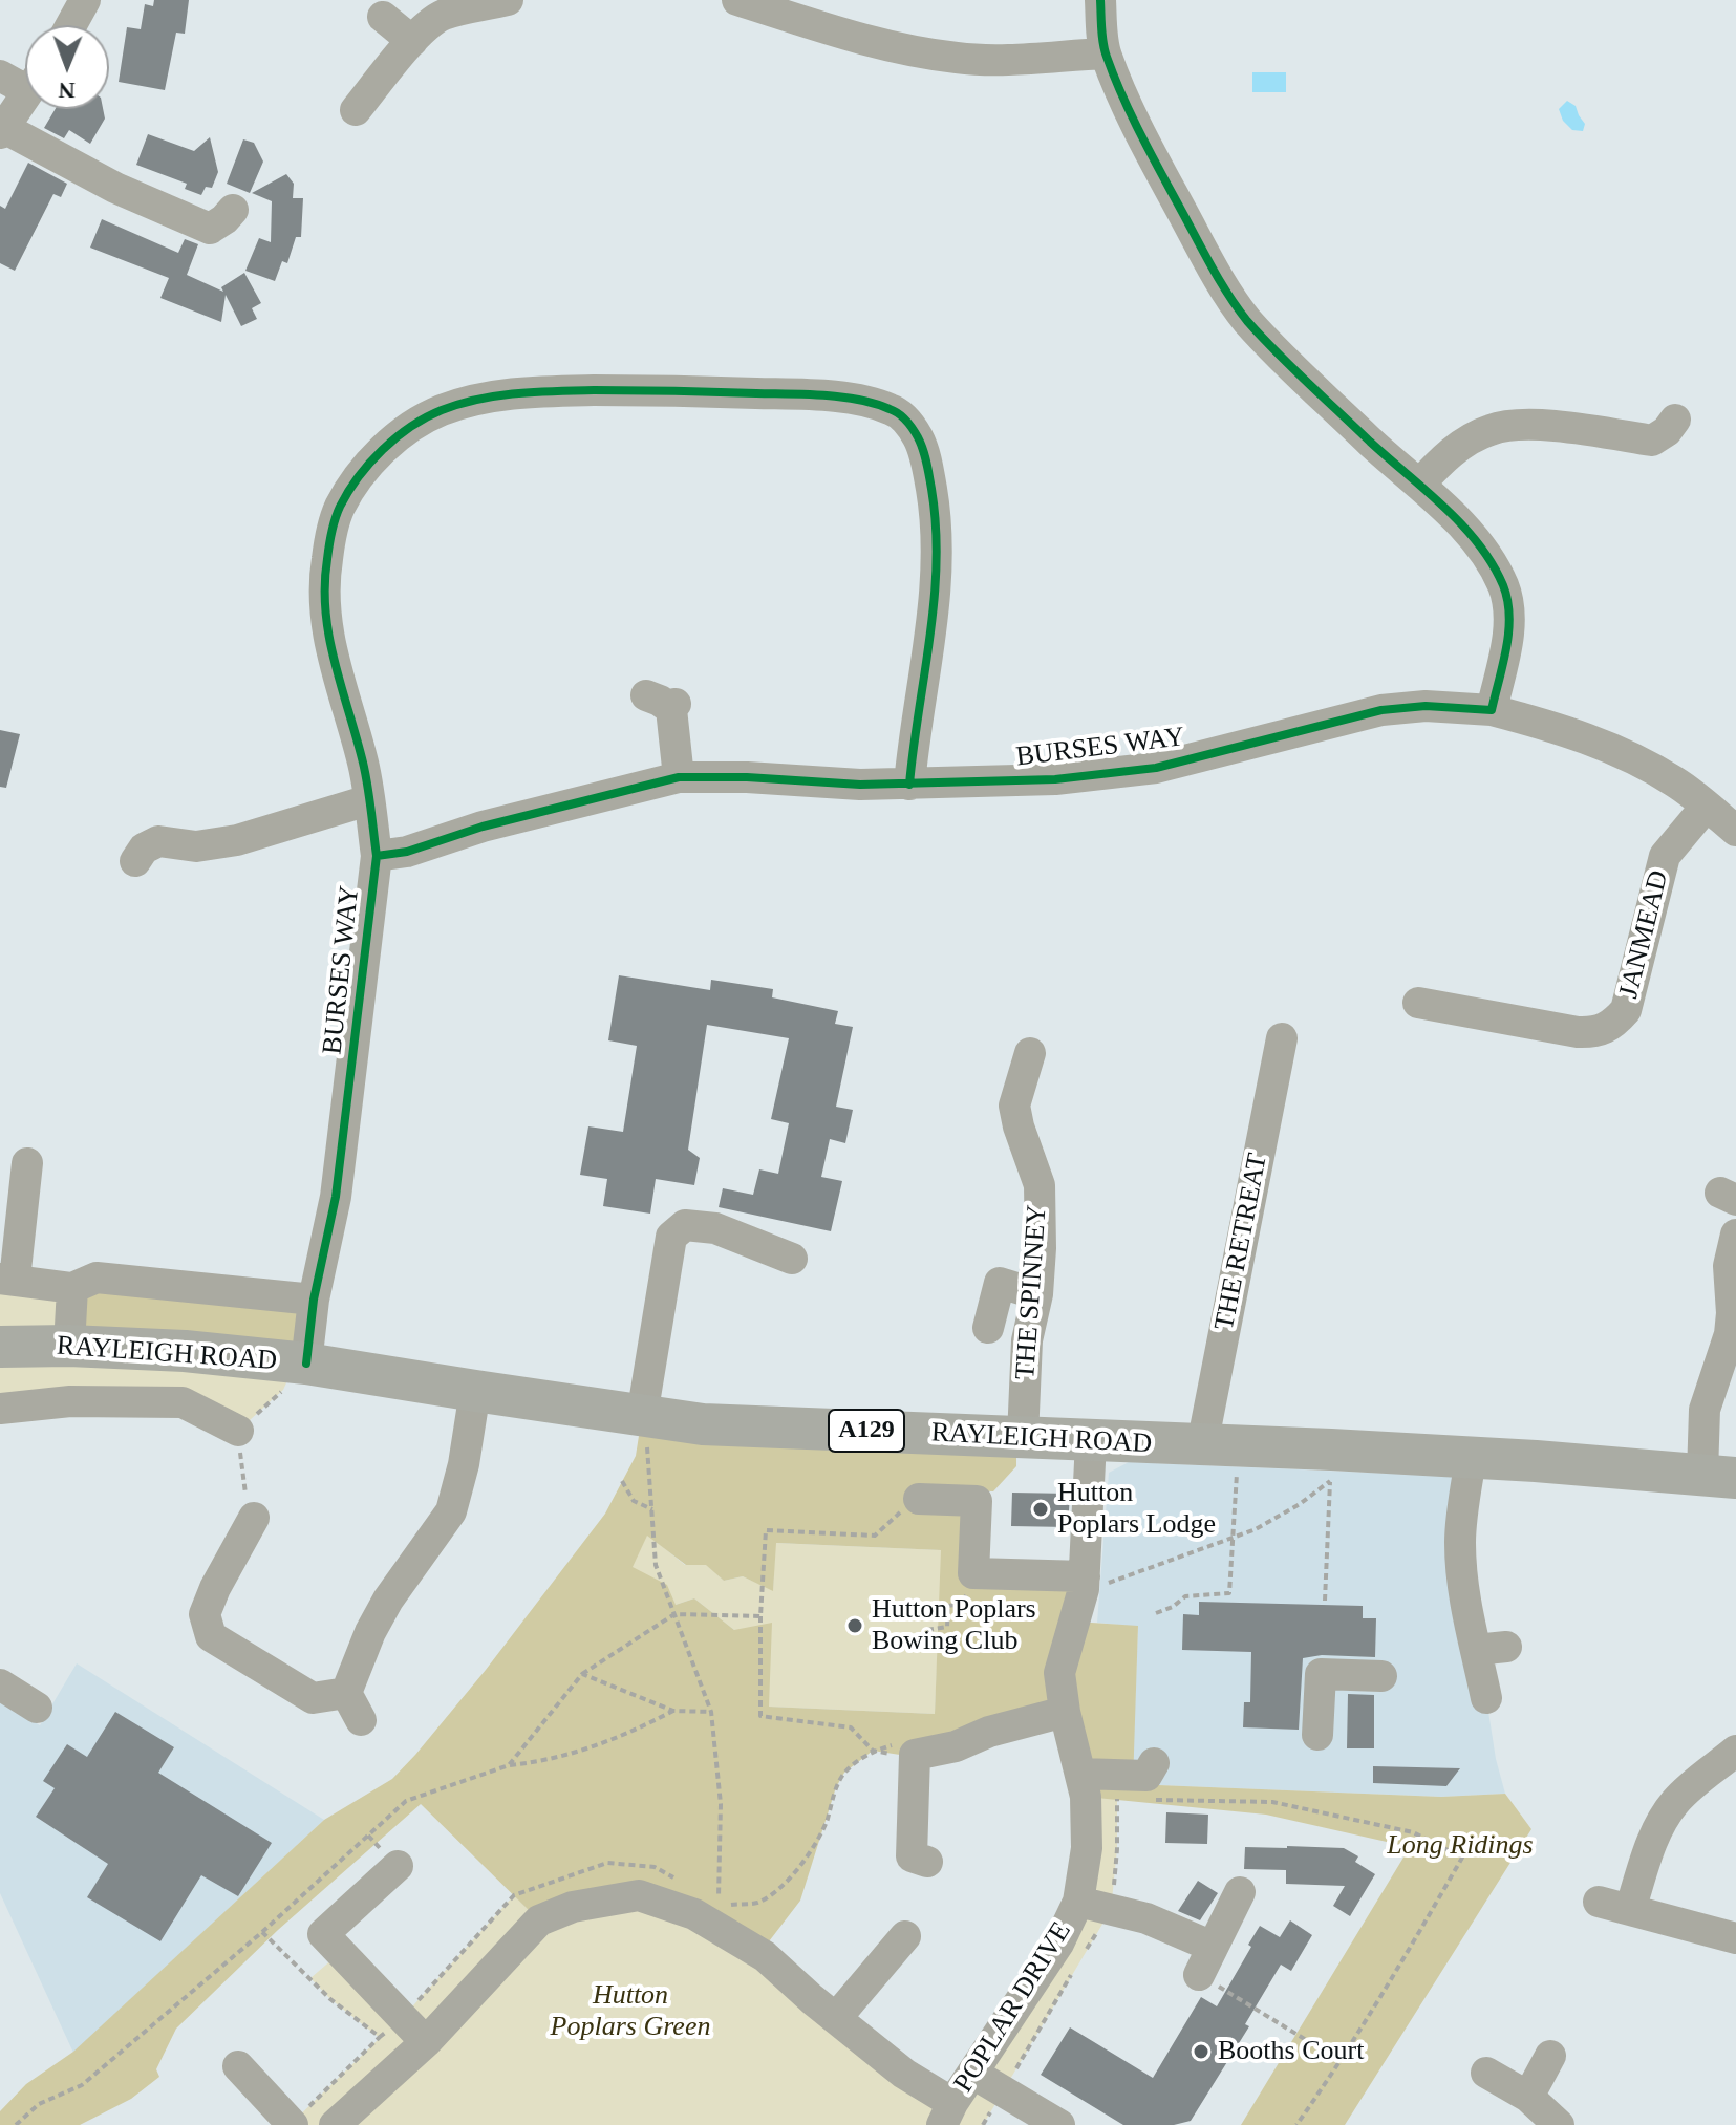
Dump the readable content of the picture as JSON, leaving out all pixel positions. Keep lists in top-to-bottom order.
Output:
{
  "streets": {
    "main road": ["RAYLEIGH ROAD", "A129"],
    "street": [
      "BURSES WAY",
      "JANMEAD",
      "THE RETREAT",
      "THE SPINNEY",
      "POPLAR DRIVE"
    ]
  },
  "crossings": [
    ["BURSES WAY", "JANMEAD"],
    ["BURSES WAY", "RAYLEIGH ROAD"],
    ["THE RETREAT", "RAYLEIGH ROAD"],
    ["THE SPINNEY", "RAYLEIGH ROAD"],
    ["RAYLEIGH ROAD", "POPLAR DRIVE"]
  ],
  "parks": ["Long Ridings", "Hutton Poplars Green"],
  "places": ["Hutton Poplars Lodge", "Hutton Poplars Bowing Club", "Booths Court"],
  "north": "bottom"
}
